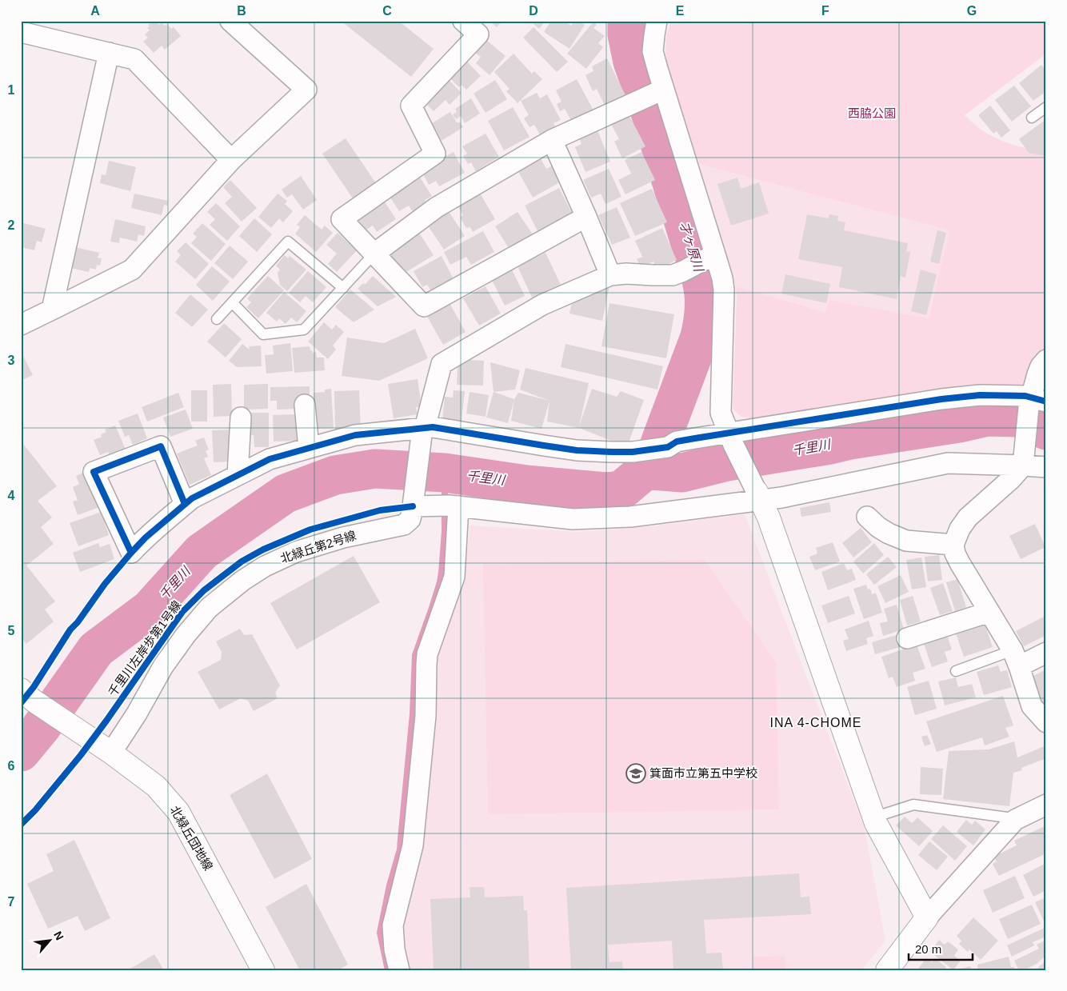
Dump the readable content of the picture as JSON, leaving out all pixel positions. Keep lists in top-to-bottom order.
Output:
{
  "streets": {
    "street": ["北緑丘第2号線", "北緑丘団地線"],
    "cycle path": ["千里川左岸歩第1号線"]
  },
  "crossings": [
    ["北緑丘第2号線", "北緑丘団地線"]
  ],
  "districts": ["INA 4-CHOME"],
  "water": ["才ヶ原川", "千里川"],
  "parks": ["西脇公園"],
  "places": {
    "school or university": ["箕面市立第五中学校"]
  },
  "scale_bar": "20 m",
  "north": "top right",
  "grid": {
    "columns": [
      "A",
      "B",
      "C",
      "D",
      "E",
      "F",
      "G"
    ],
    "rows": [
      "1",
      "2",
      "3",
      "4",
      "5",
      "6",
      "7"
    ]
  }
}
